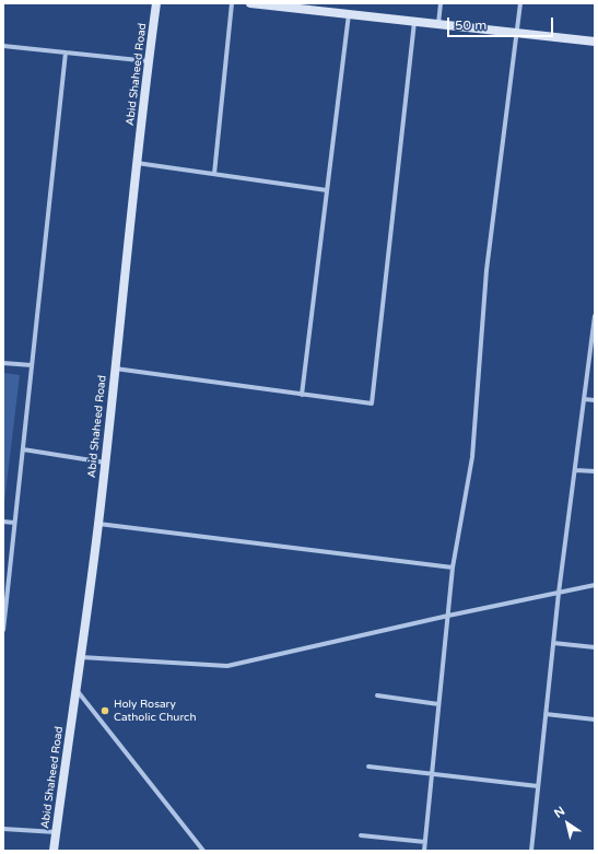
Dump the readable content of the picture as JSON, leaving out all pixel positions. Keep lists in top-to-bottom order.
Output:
{
  "streets": {
    "street": ["Abid Shaheed Road"]
  },
  "places": ["Holy Rosary Catholic Church"],
  "scale_bar": "50 m",
  "north": "top left"
}
